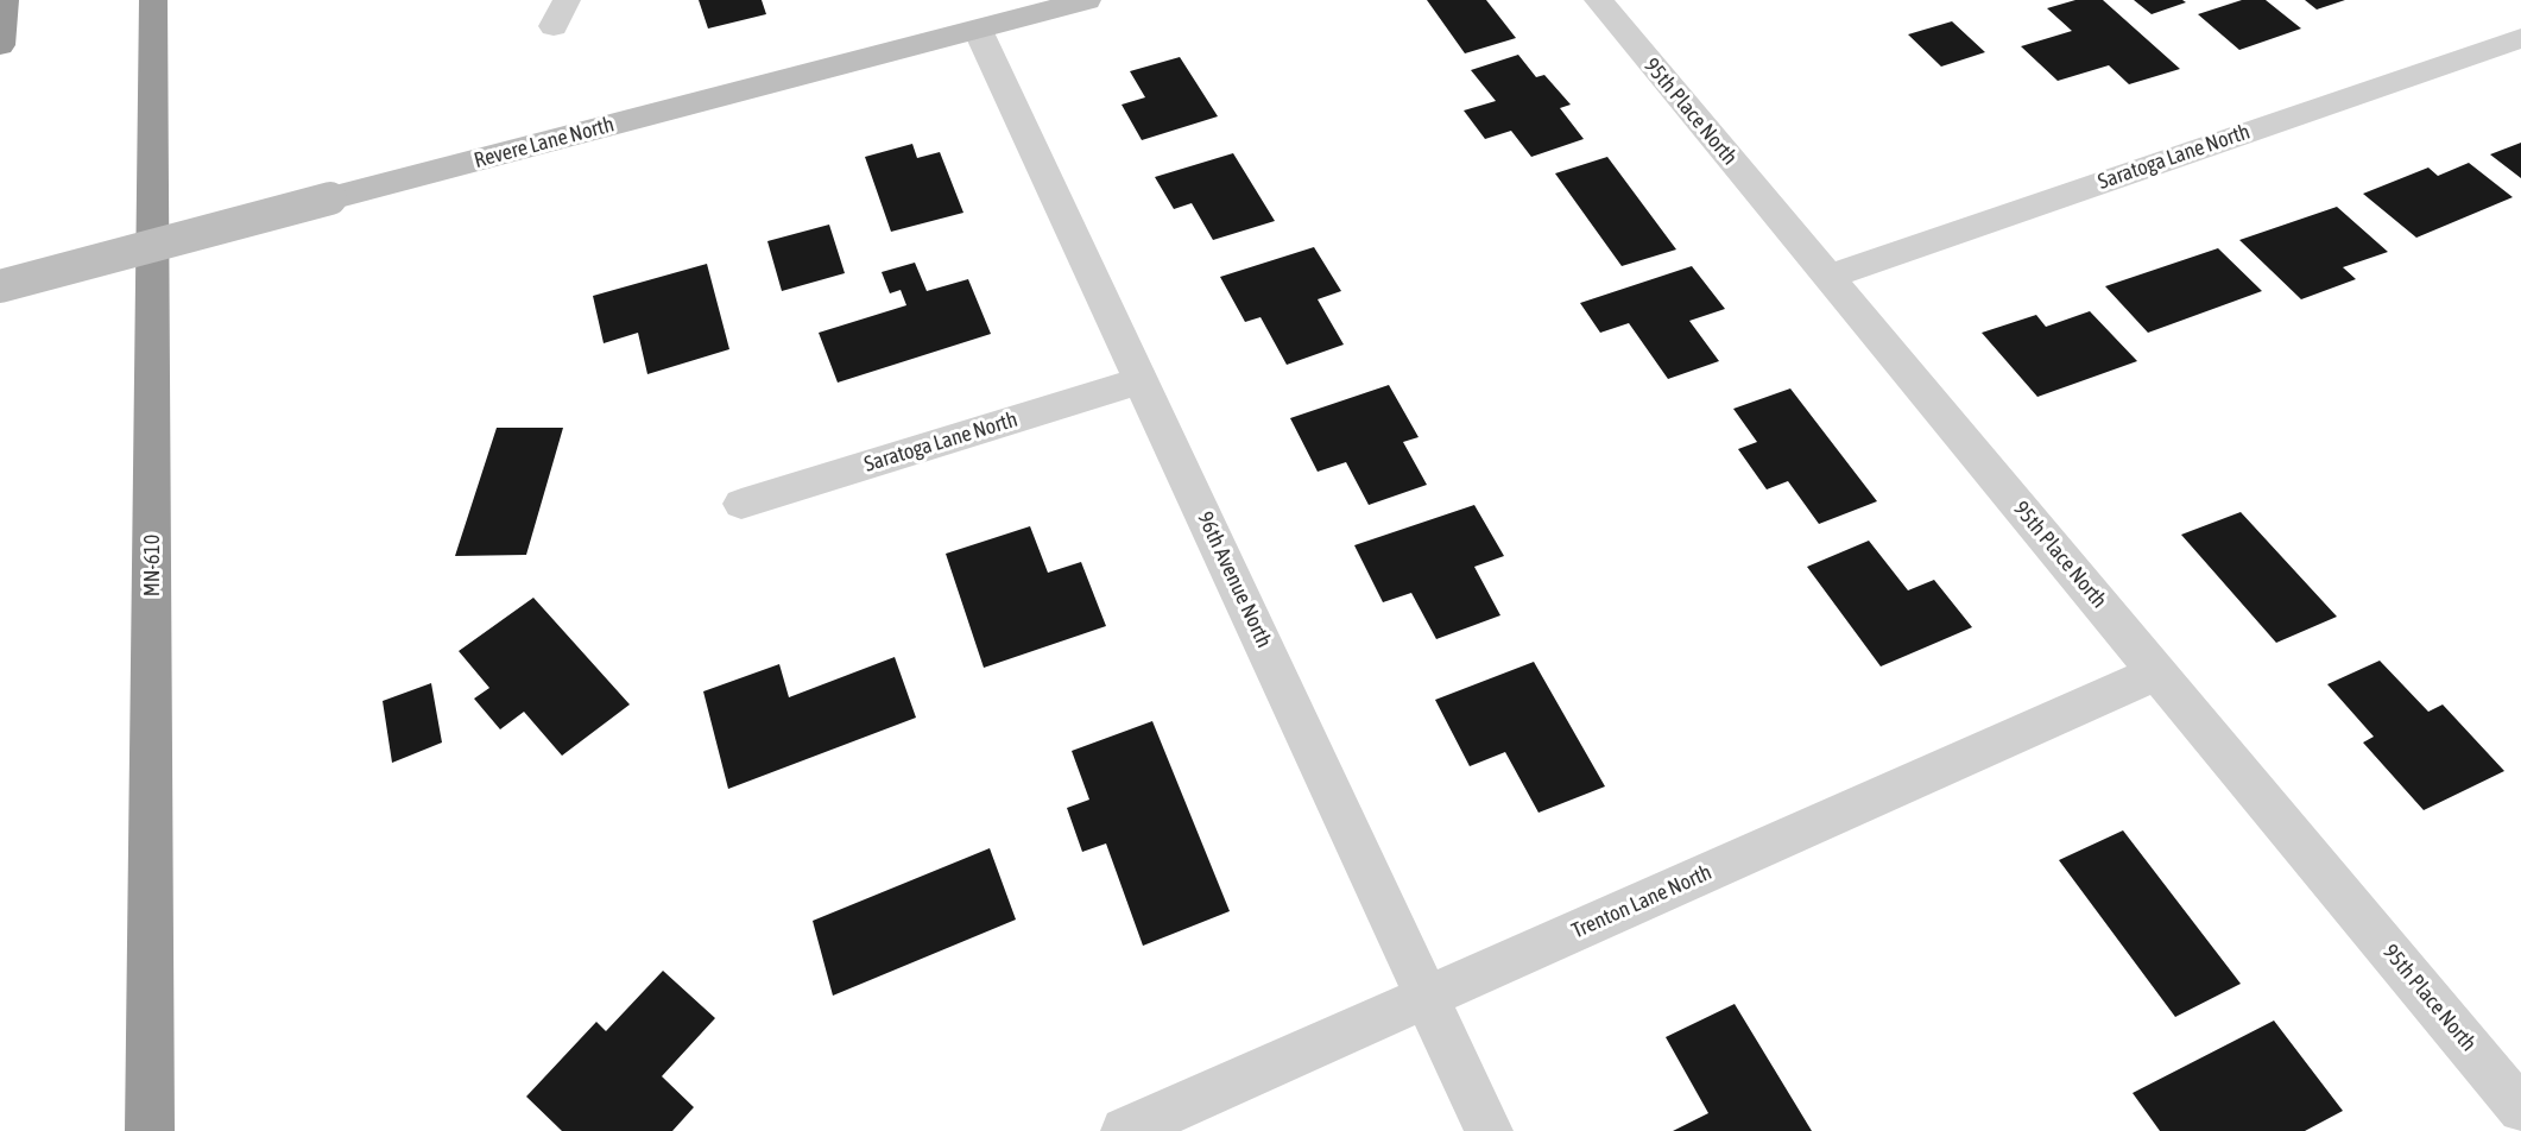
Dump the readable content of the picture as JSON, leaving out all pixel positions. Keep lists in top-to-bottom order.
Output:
{
  "streets": {
    "highway": ["MN-610"],
    "street": [
      "95th Place North",
      "Revere Lane North",
      "Saratoga Lane North",
      "96th Avenue North",
      "Trenton Lane North"
    ]
  },
  "crossings": [
    ["95th Place North", "Saratoga Lane North"],
    ["95th Place North", "Trenton Lane North"],
    ["Revere Lane North", "96th Avenue North"],
    ["Saratoga Lane North", "96th Avenue North"],
    ["96th Avenue North", "Trenton Lane North"]
  ]
}
